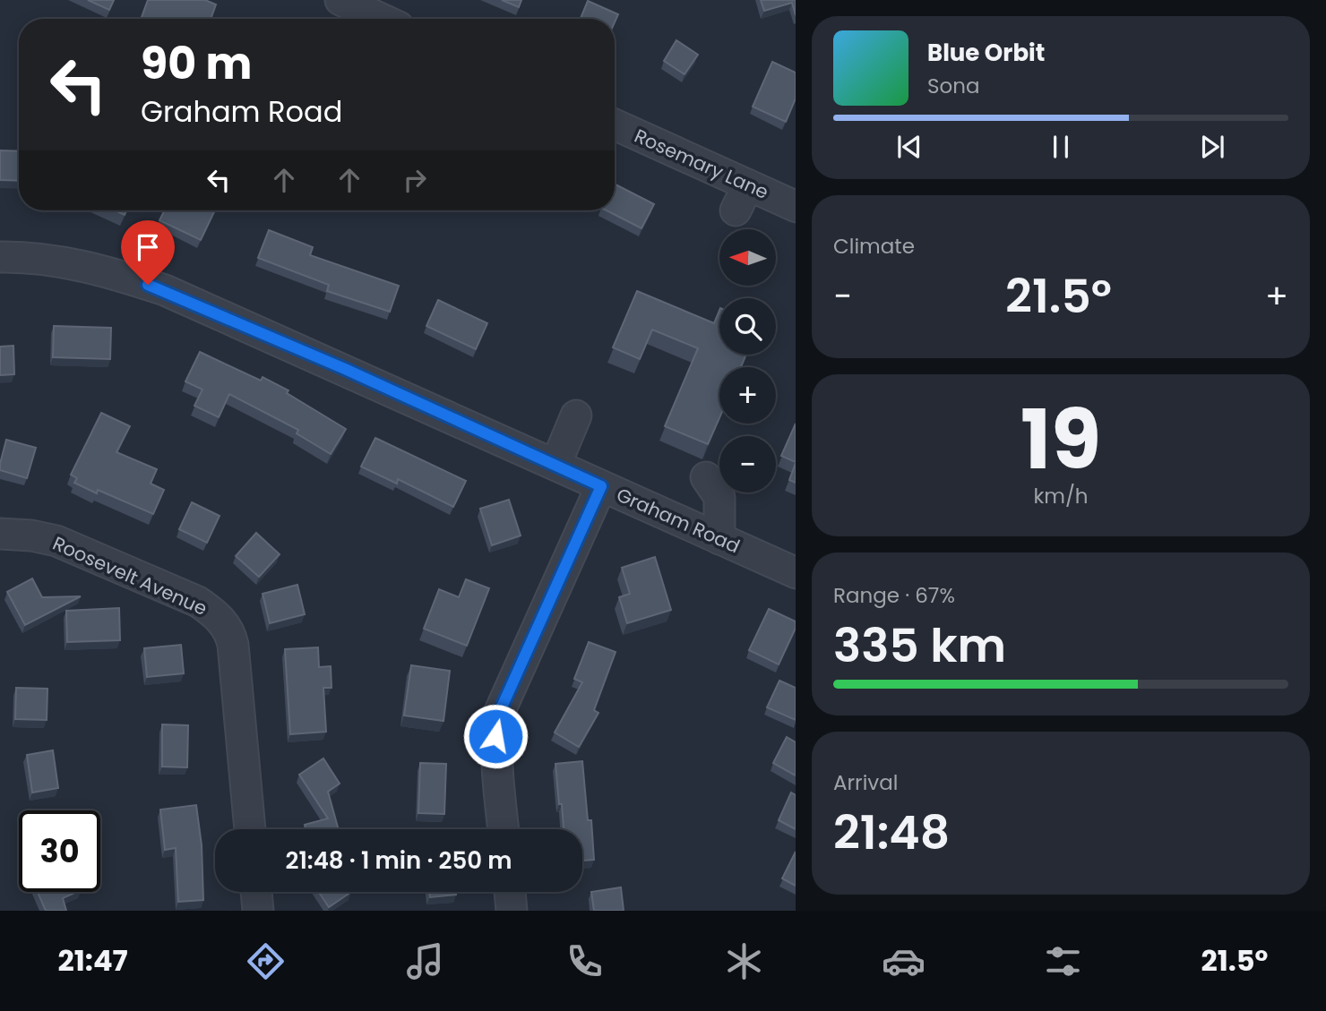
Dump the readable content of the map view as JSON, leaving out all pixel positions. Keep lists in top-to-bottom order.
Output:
{
  "streets": {
    "street": ["Rosemary Lane", "Graham Road", "Roosevelt Avenue"]
  },
  "north": "left",
  "page": {
    "turn": ["90 m", "Graham Road"],
    "song": ["Blue Orbit", "Sona"],
    "tile": [
      "Climate",
      ["19", "km/h"],
      ["Range · 67%", "335 km"],
      ["Arrival", "21:48"]
    ],
    "map_buttons": ["+", "−"],
    "heat": ["−", "21.5°", "+"],
    "limit": "30",
    "trip": "21:48 · 1 min · 250 m",
    "tabs": ["21:47", "21.5°"]
  }
}
